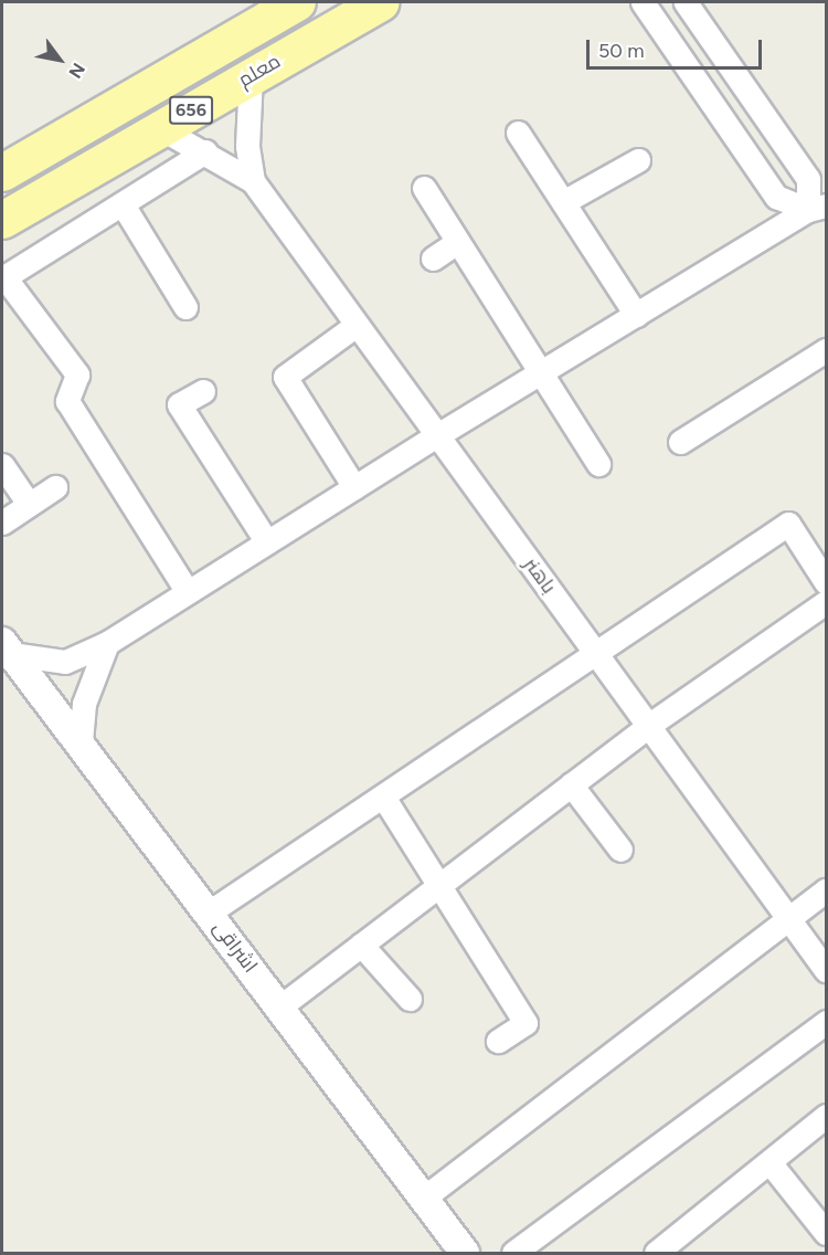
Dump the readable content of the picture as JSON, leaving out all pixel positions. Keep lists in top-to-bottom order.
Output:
{
  "streets": {
    "main road": ["معلم", "656"],
    "street": ["باهنر", "اشراقی"]
  },
  "scale_bar": "50 m",
  "north": "bottom right"
}
